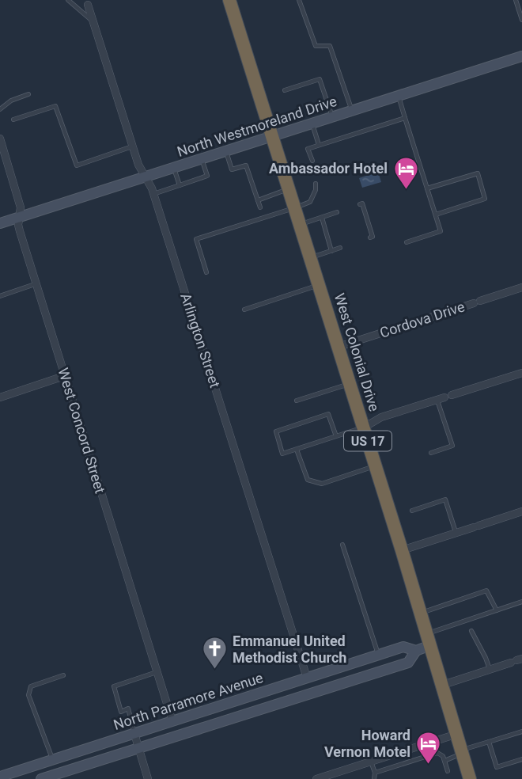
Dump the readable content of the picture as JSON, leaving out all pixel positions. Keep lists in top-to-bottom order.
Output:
{
  "streets": {
    "highway": ["West Colonial Drive", "US 17"],
    "street": [
      "North Westmoreland Drive",
      "Cordova Drive",
      "Arlington Street",
      "West Concord Street",
      "North Parramore Avenue"
    ]
  },
  "crossings": [
    ["North Westmoreland Drive", "Arlington Street"],
    ["North Westmoreland Drive", "West Colonial Drive"],
    ["North Westmoreland Drive", "West Concord Street"],
    ["Cordova Drive", "West Colonial Drive"],
    ["Arlington Street", "North Parramore Avenue"],
    ["West Colonial Drive", "North Parramore Avenue"],
    ["West Concord Street", "North Parramore Avenue"]
  ],
  "places": {
    "hotel": ["Ambassador Hotel", "Howard Vernon Motel"],
    "church": ["Emmanuel United Methodist Church"]
  }
}
